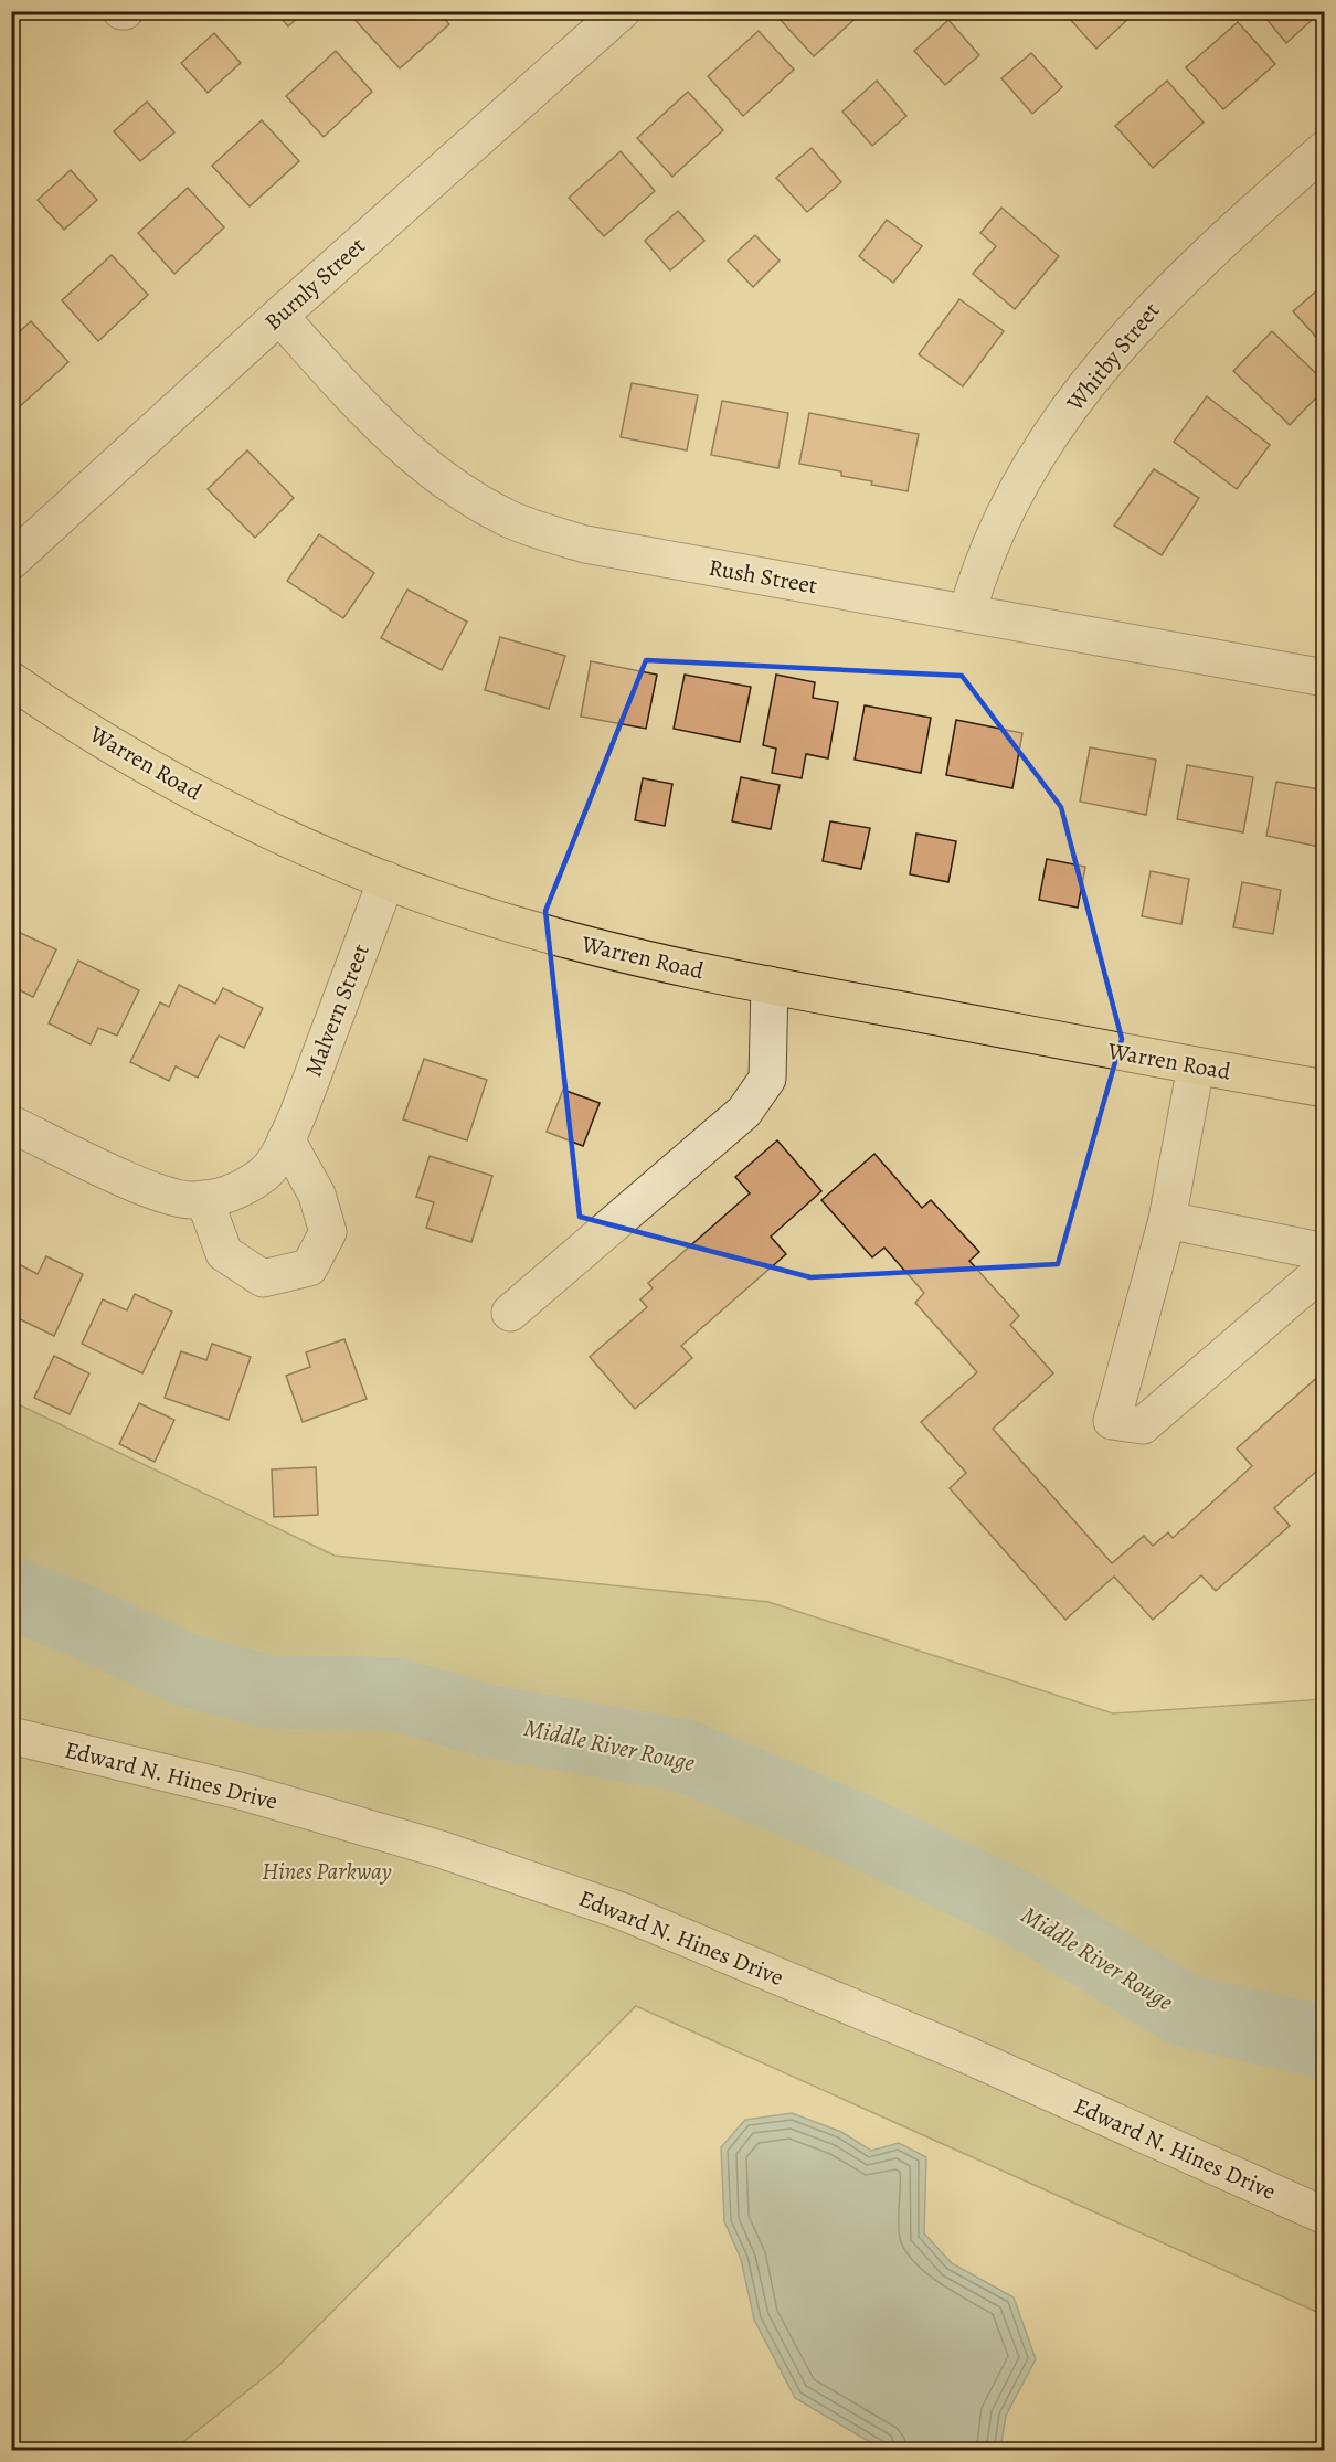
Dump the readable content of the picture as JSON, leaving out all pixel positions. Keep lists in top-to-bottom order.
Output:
{
  "streets": {
    "main road": ["Warren Road"],
    "street": [
      "Burnly Street",
      "Whitby Street",
      "Rush Street",
      "Malvern Street",
      "Edward N. Hines Drive"
    ]
  },
  "crossings": [
    ["Burnly Street", "Rush Street"],
    ["Whitby Street", "Rush Street"],
    ["Warren Road", "Malvern Street"]
  ],
  "water": ["Middle River Rouge"],
  "parks": ["Hines Parkway"]
}
